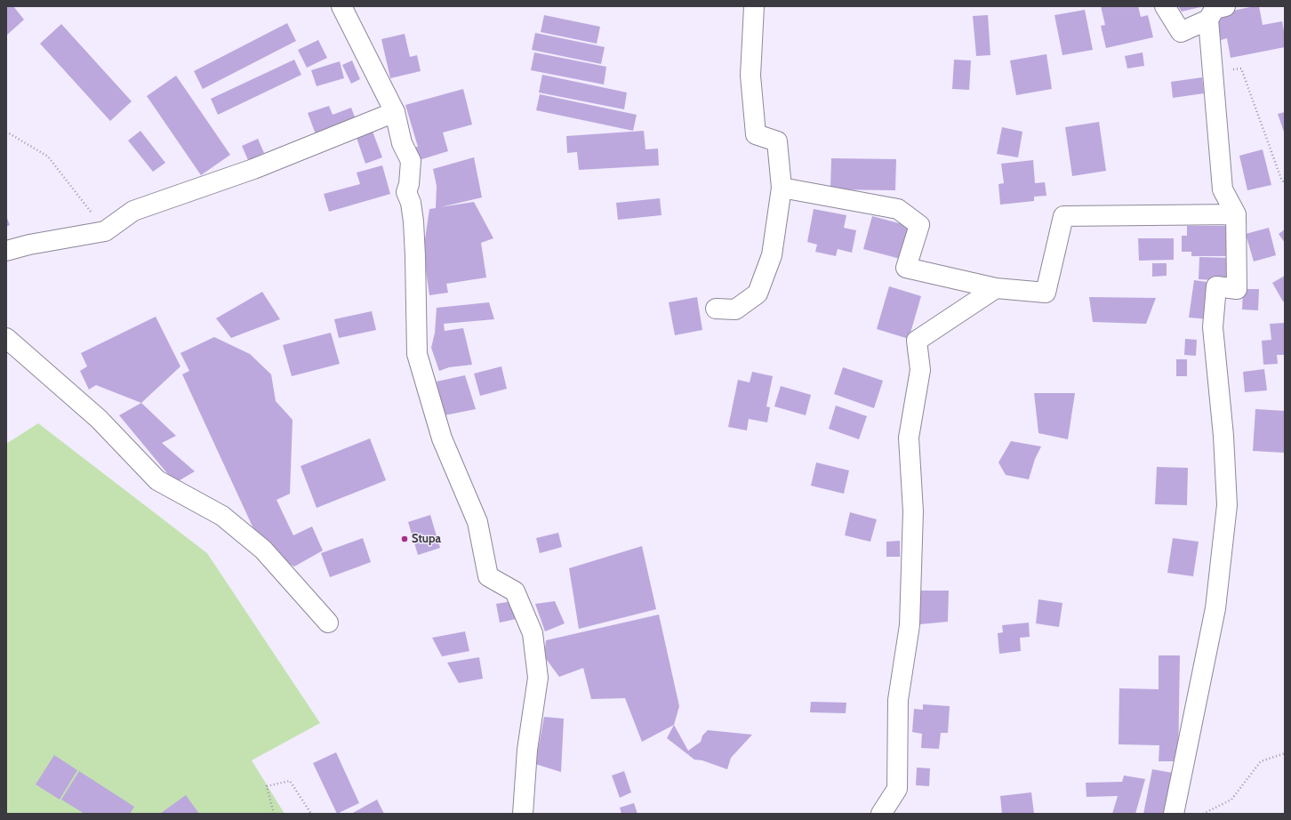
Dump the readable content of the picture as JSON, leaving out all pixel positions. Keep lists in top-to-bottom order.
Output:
{
  "places": ["Stupa"]
}
